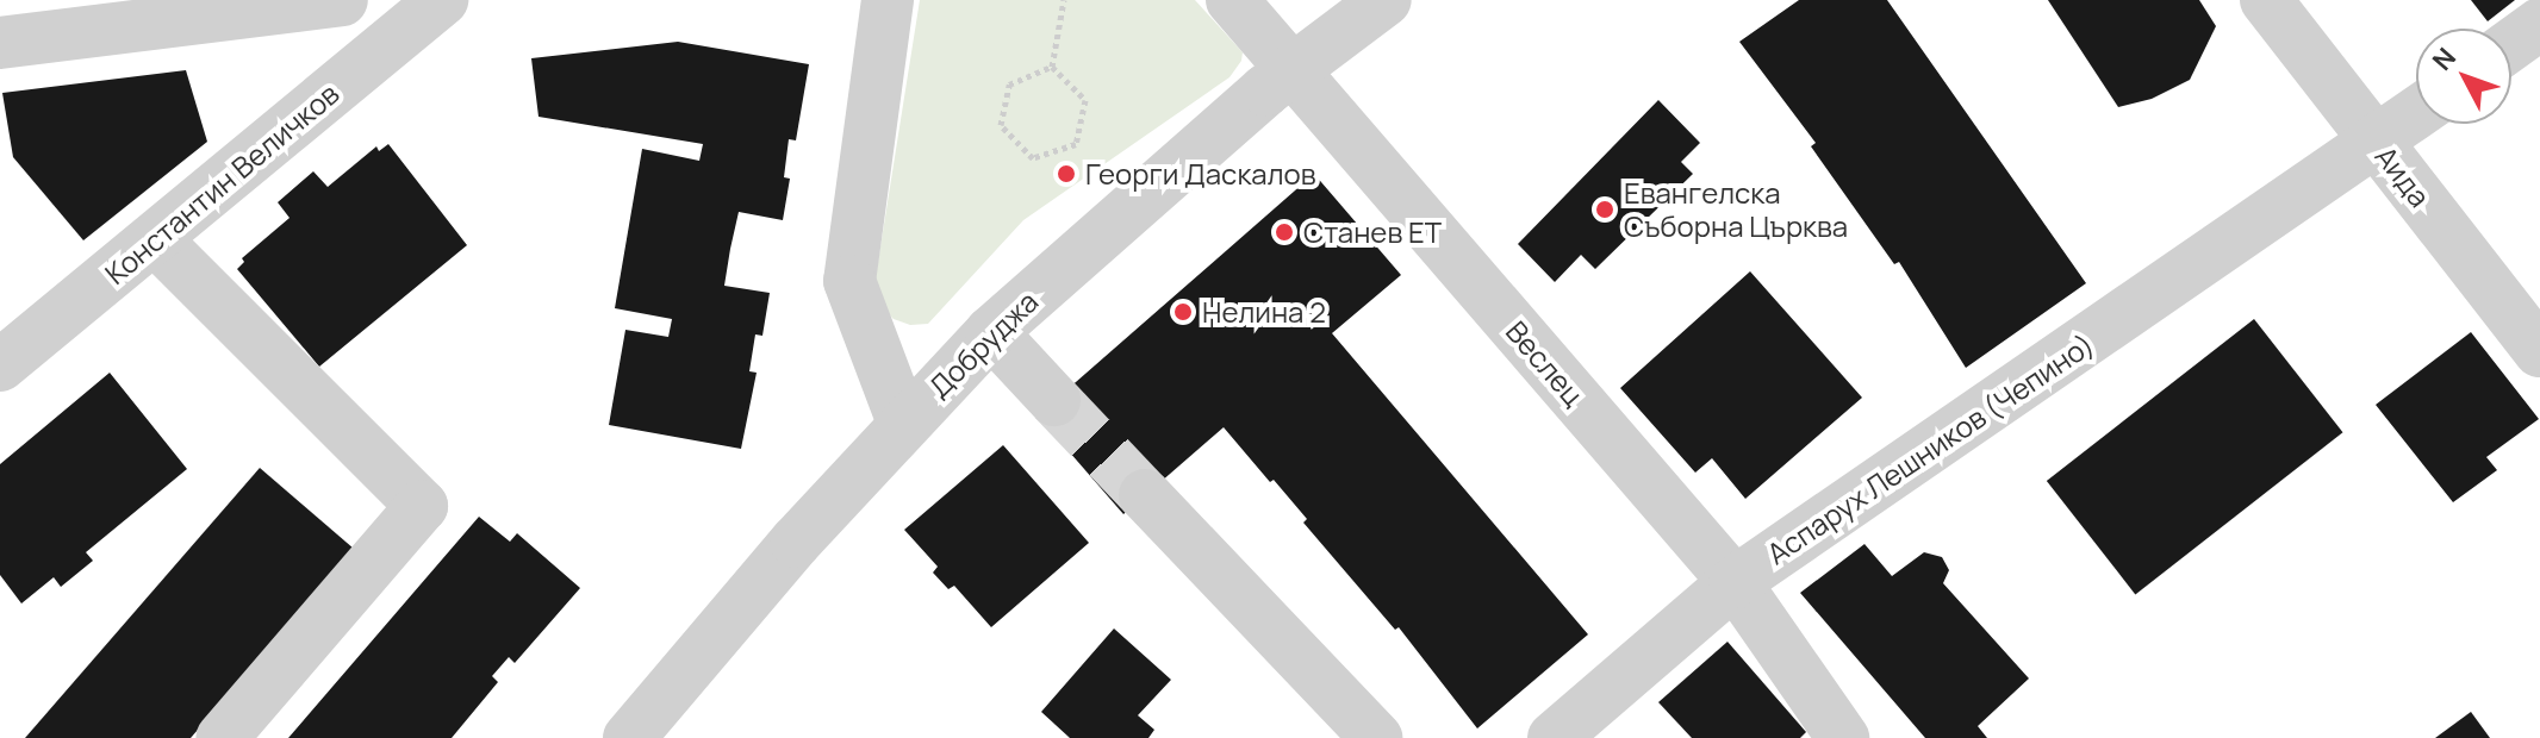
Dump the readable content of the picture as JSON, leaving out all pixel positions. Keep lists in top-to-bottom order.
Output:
{
  "streets": {
    "street": [
      "Аида",
      "Константин Величков",
      "Добруджа",
      "Веслец",
      "Аспарух Лешников (Чепино)"
    ]
  },
  "crossings": [
    ["Аида", "Аспарух Лешников (Чепино)"],
    ["Добруджа", "Веслец"],
    ["Веслец", "Аспарух Лешников (Чепино)"]
  ],
  "places": [
    "Георги Даскалов",
    "Евангелска Съборна Църква",
    "Станев ЕТ",
    "Нелина 2"
  ],
  "north": "top left"
}
